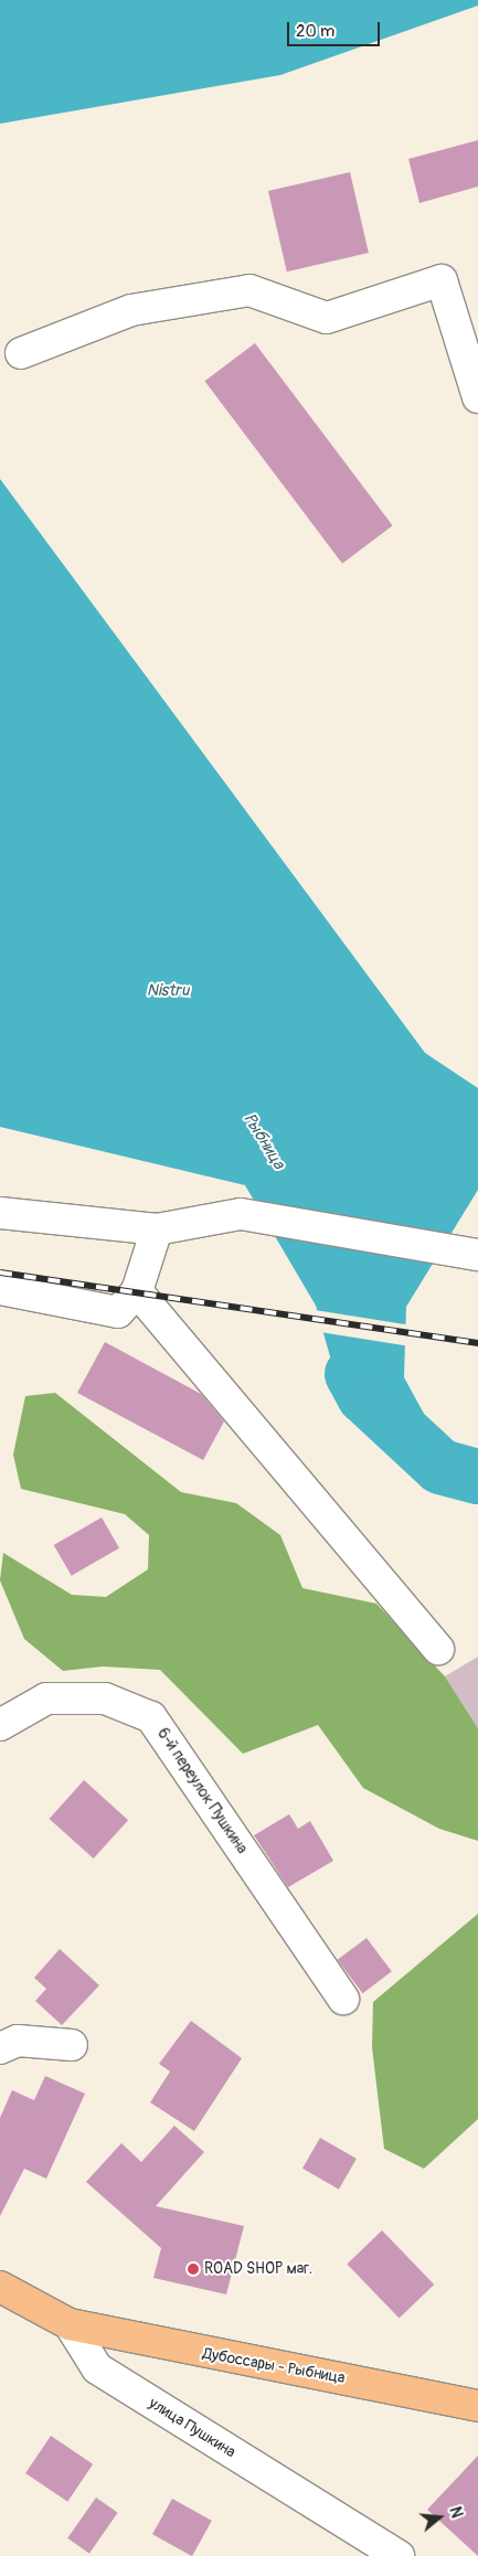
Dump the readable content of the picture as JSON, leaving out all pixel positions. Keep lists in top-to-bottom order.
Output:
{
  "streets": {
    "highway": ["Дубоссары - Рыбница", "улица Пушкина"],
    "street": ["6-й переулок Пушкина"]
  },
  "crossings": [
    ["Дубоссары - Рыбница", "улица Пушкина"]
  ],
  "water": ["Nistru", "Рыбница"],
  "places": ["ROAD SHOP маг."],
  "scale_bar": "20 m",
  "north": "right"
}
